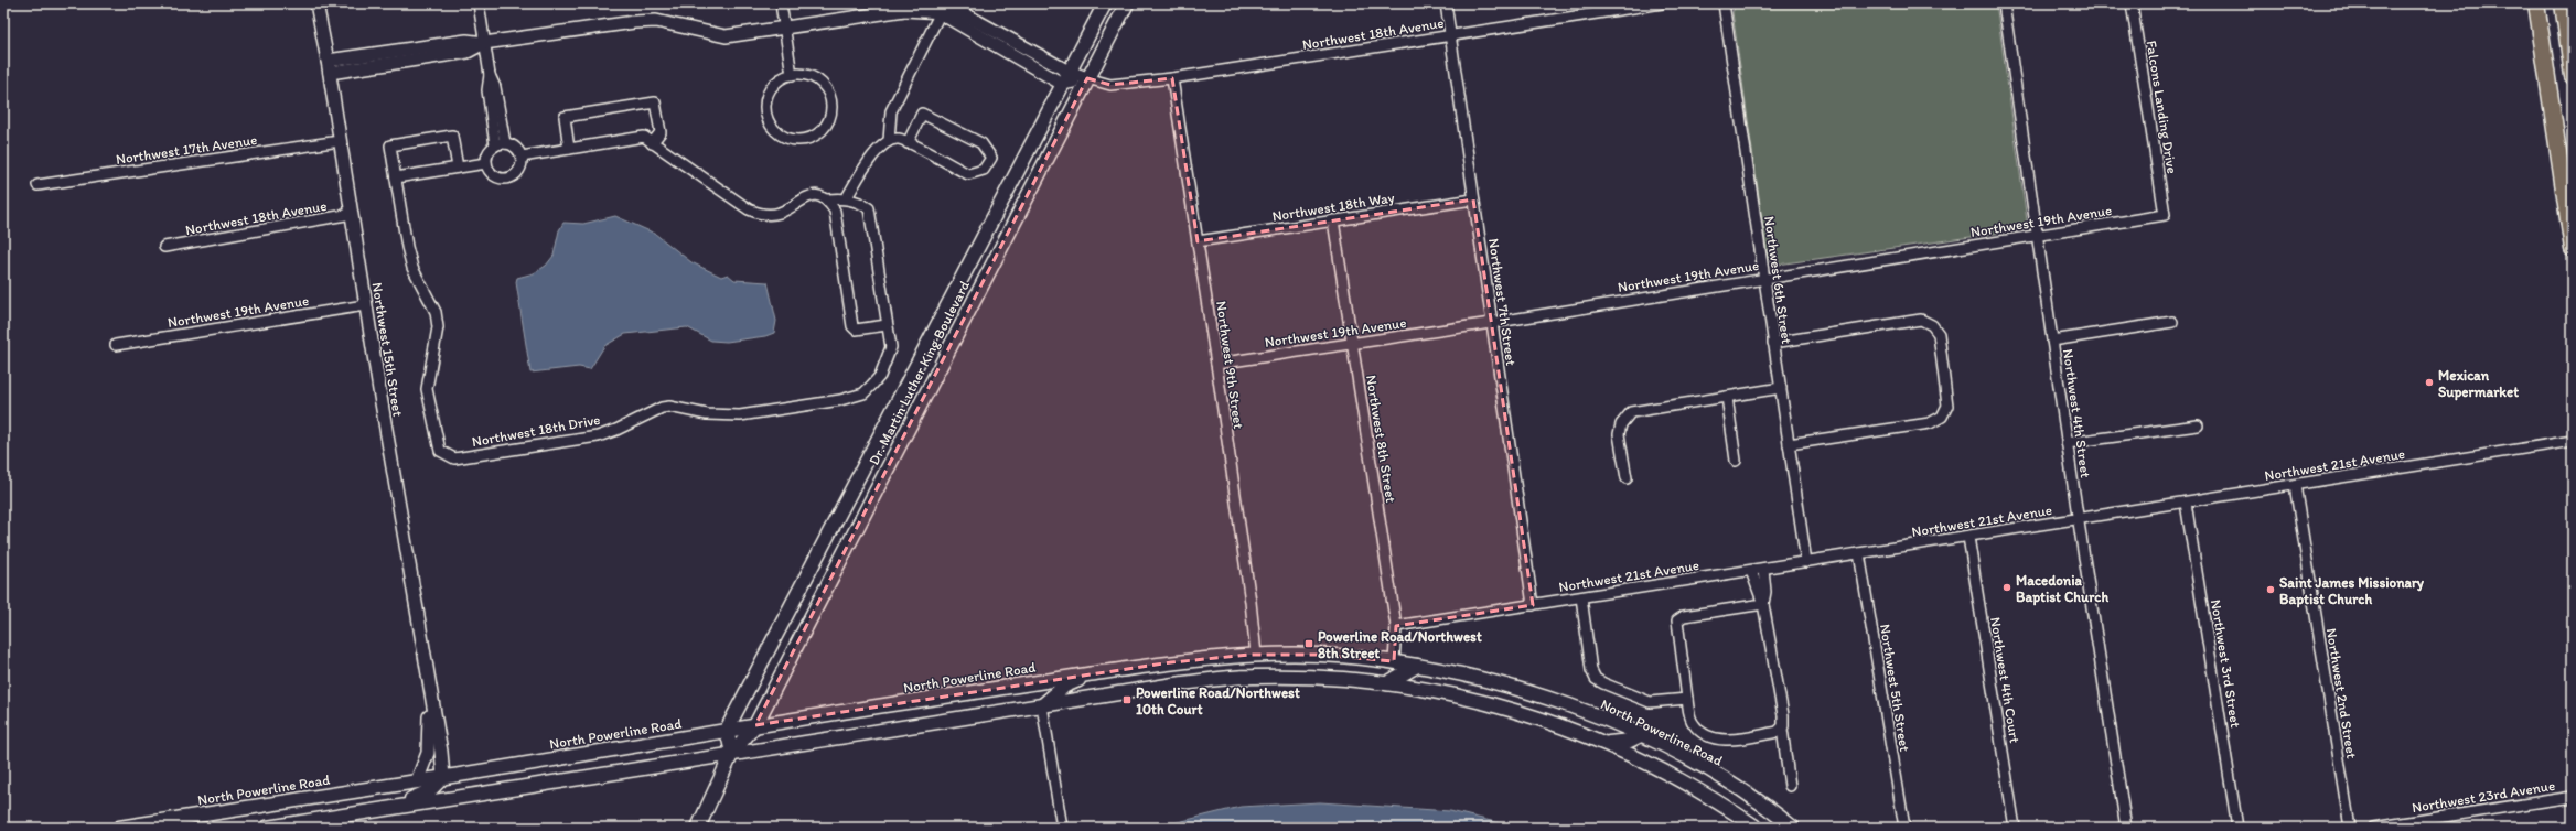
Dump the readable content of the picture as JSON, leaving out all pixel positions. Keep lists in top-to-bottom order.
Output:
{
  "streets": {
    "main road": ["Dr. Martin Luther King Boulevard", "North Powerline Road"],
    "street": [
      "Northwest 18th Avenue",
      "Falcons Landing Drive",
      "Northwest 17th Avenue",
      "Northwest 18th Way",
      "Northwest 19th Avenue",
      "Northwest 6th Street",
      "Northwest 7th Street",
      "Northwest 15th Street",
      "Northwest 9th Street",
      "Northwest 4th Street",
      "Northwest 18th Drive",
      "Northwest 8th Street",
      "Northwest 21st Avenue",
      "Northwest 3rd Street",
      "Northwest 4th Court",
      "Northwest 5th Street",
      "Northwest 2nd Street",
      "Northwest 23rd Avenue"
    ]
  },
  "crossings": [
    ["Northwest 18th Avenue", "Northwest 7th Street"],
    ["Northwest 18th Avenue", "Northwest 15th Street"],
    ["Northwest 18th Avenue", "Northwest 9th Street"],
    ["Northwest 18th Avenue", "Dr. Martin Luther King Boulevard"],
    ["Falcons Landing Drive", "Northwest 19th Avenue"],
    ["Northwest 17th Avenue", "Northwest 15th Street"],
    ["Northwest 18th Way", "Northwest 7th Street"],
    ["Northwest 18th Way", "Northwest 9th Street"],
    ["Northwest 18th Way", "Northwest 8th Street"],
    ["Northwest 19th Avenue", "Northwest 6th Street"],
    ["Northwest 19th Avenue", "Northwest 7th Street"],
    ["Northwest 19th Avenue", "Northwest 15th Street"],
    ["Northwest 19th Avenue", "Northwest 9th Street"],
    ["Northwest 19th Avenue", "Northwest 4th Street"],
    ["Northwest 19th Avenue", "Northwest 8th Street"],
    ["Northwest 6th Street", "Northwest 21st Avenue"],
    ["Northwest 7th Street", "Northwest 21st Avenue"],
    ["Northwest 15th Street", "North Powerline Road"],
    ["Northwest 9th Street", "North Powerline Road"],
    ["Dr. Martin Luther King Boulevard", "North Powerline Road"],
    ["Northwest 4th Street", "Northwest 21st Avenue"],
    ["Northwest 8th Street", "Northwest 21st Avenue"],
    ["Northwest 8th Street", "North Powerline Road"],
    ["Northwest 21st Avenue", "Northwest 3rd Street"],
    ["Northwest 21st Avenue", "Northwest 4th Court"],
    ["Northwest 21st Avenue", "Northwest 5th Street"],
    ["Northwest 21st Avenue", "Northwest 2nd Street"]
  ],
  "places": {
    "other": ["Mexican Supermarket", "Macedonia Baptist Church", "Saint James Missionary Baptist Church"],
    "transit": ["Powerline Road/Northwest 8th Street", "Powerline Road/Northwest 10th Court"]
  }
}
